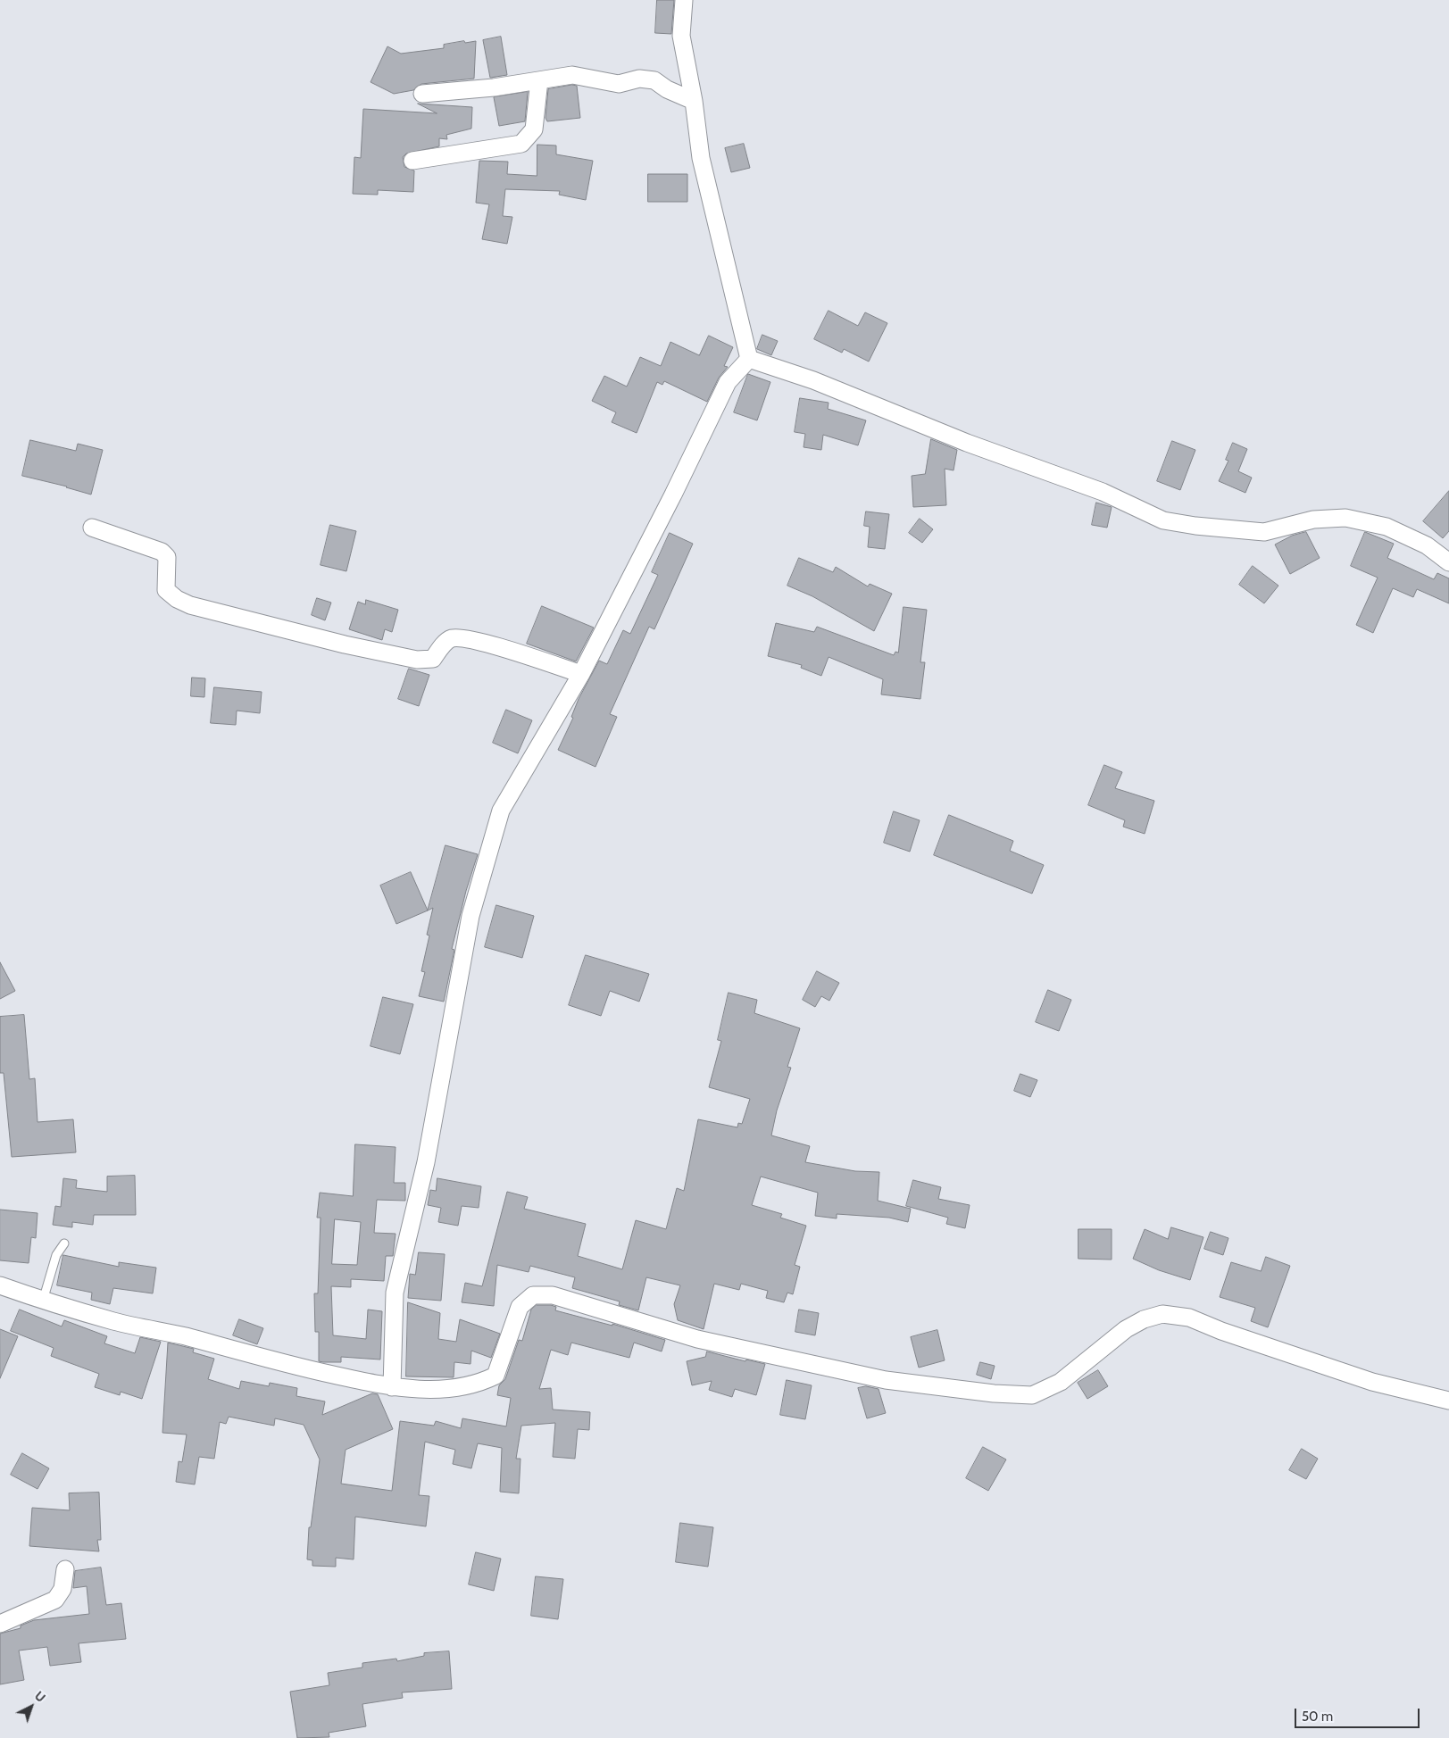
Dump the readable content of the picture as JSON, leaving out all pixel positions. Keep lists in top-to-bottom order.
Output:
{
  "scale_bar": "50 m",
  "north": "top right"
}
